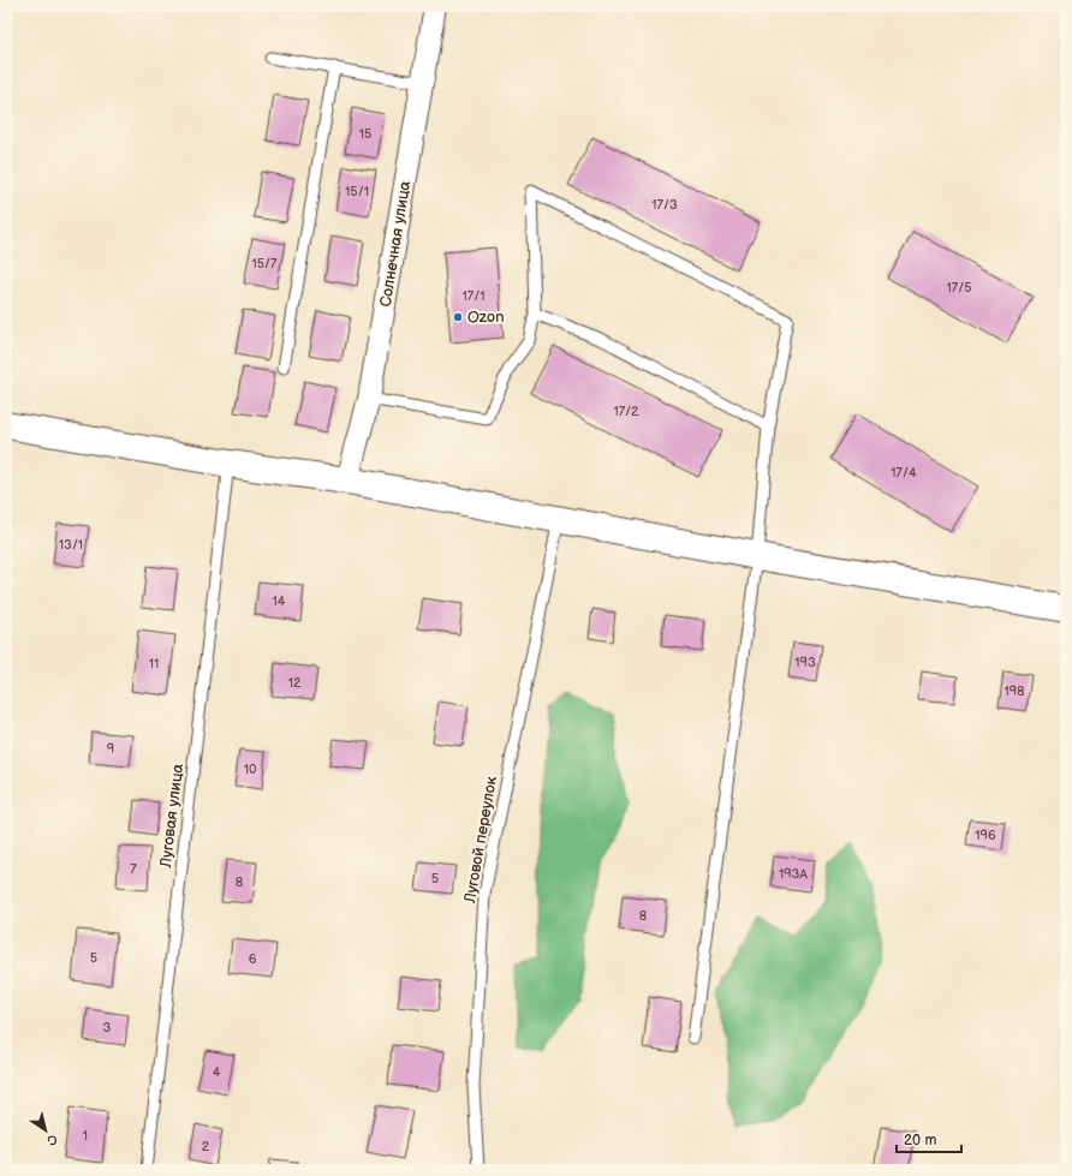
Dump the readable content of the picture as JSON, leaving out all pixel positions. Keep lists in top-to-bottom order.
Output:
{
  "streets": {
    "street": ["Солнечная улица"],
    "lane": ["Луговая улица", "Луговой переулок"]
  },
  "places": ["Ozon"],
  "house_numbers": [
    "15",
    "15/1",
    "17/3",
    "15/7",
    "17/5",
    "17/1",
    "17/2",
    "17/4",
    "13/1",
    "14",
    "193",
    "11",
    "12",
    "198",
    "9",
    "10",
    "196",
    "7",
    "193А",
    "5",
    "8",
    "8",
    "5",
    "6",
    "3",
    "4",
    "1",
    "2"
  ],
  "scale_bar": "20 m",
  "north": "bottom right"
}
